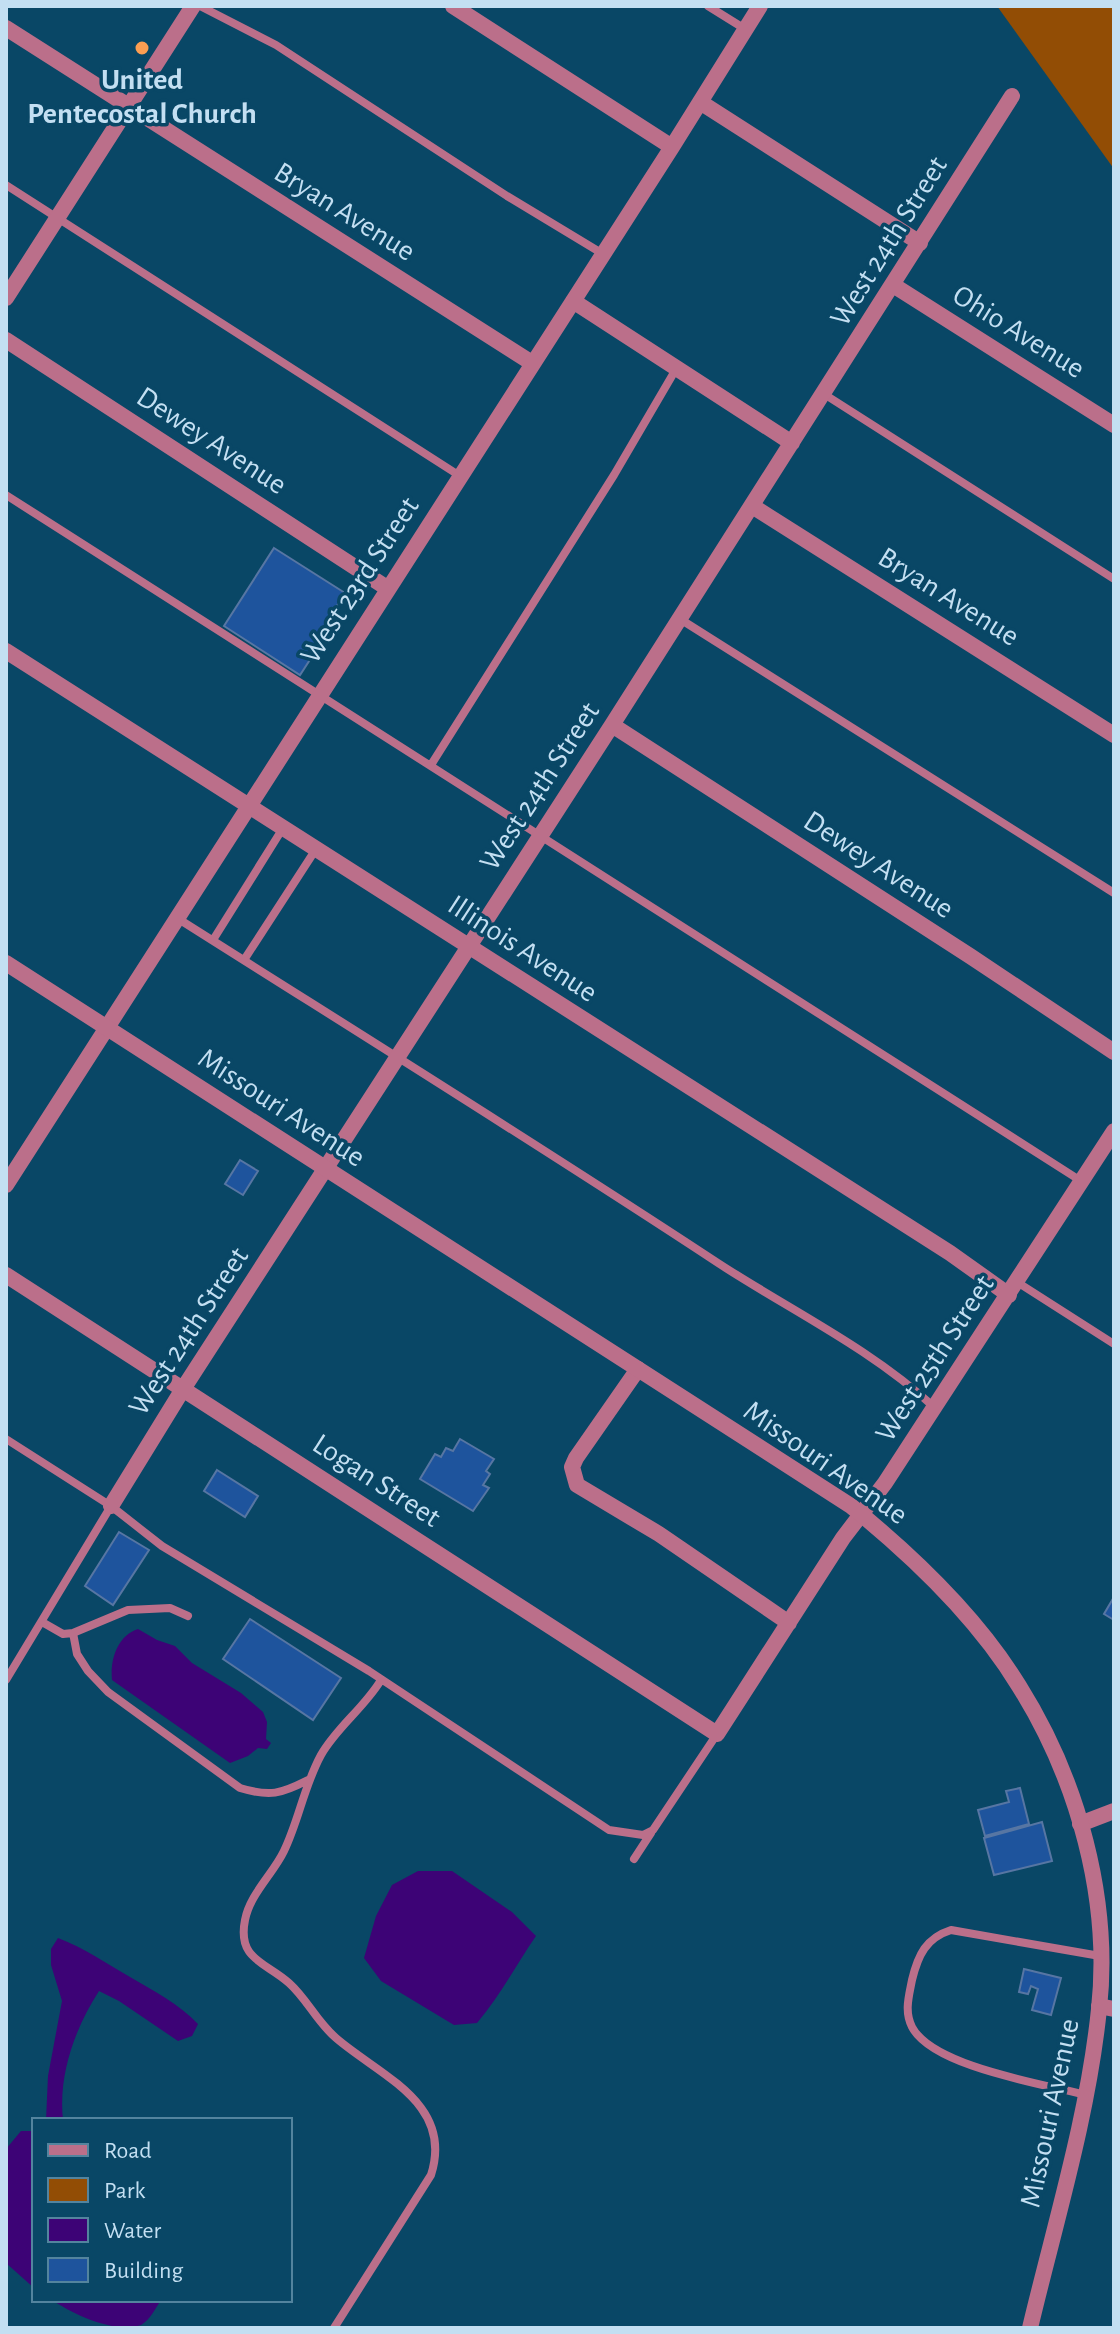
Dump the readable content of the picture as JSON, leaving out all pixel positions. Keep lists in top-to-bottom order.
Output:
{
  "streets": {
    "street": [
      "Bryan Avenue",
      "West 24th Street",
      "Ohio Avenue",
      "Dewey Avenue",
      "West 23rd Street",
      "Illinois Avenue",
      "Missouri Avenue",
      "West 25th Street",
      "Logan Street"
    ]
  },
  "crossings": [
    ["Bryan Avenue", "West 24th Street"],
    ["Bryan Avenue", "West 23rd Street"],
    ["West 24th Street", "Ohio Avenue"],
    ["West 24th Street", "Dewey Avenue"],
    ["West 24th Street", "Illinois Avenue"],
    ["West 24th Street", "Missouri Avenue"],
    ["West 24th Street", "Logan Street"],
    ["Dewey Avenue", "West 23rd Street"],
    ["West 23rd Street", "Illinois Avenue"],
    ["West 23rd Street", "Missouri Avenue"],
    ["Illinois Avenue", "West 25th Street"],
    ["Missouri Avenue", "West 25th Street"],
    ["West 25th Street", "Logan Street"]
  ],
  "places": ["United Pentecostal Church"],
  "legend": [
    "Road",
    "Park",
    "Water",
    "Building"
  ]
}
